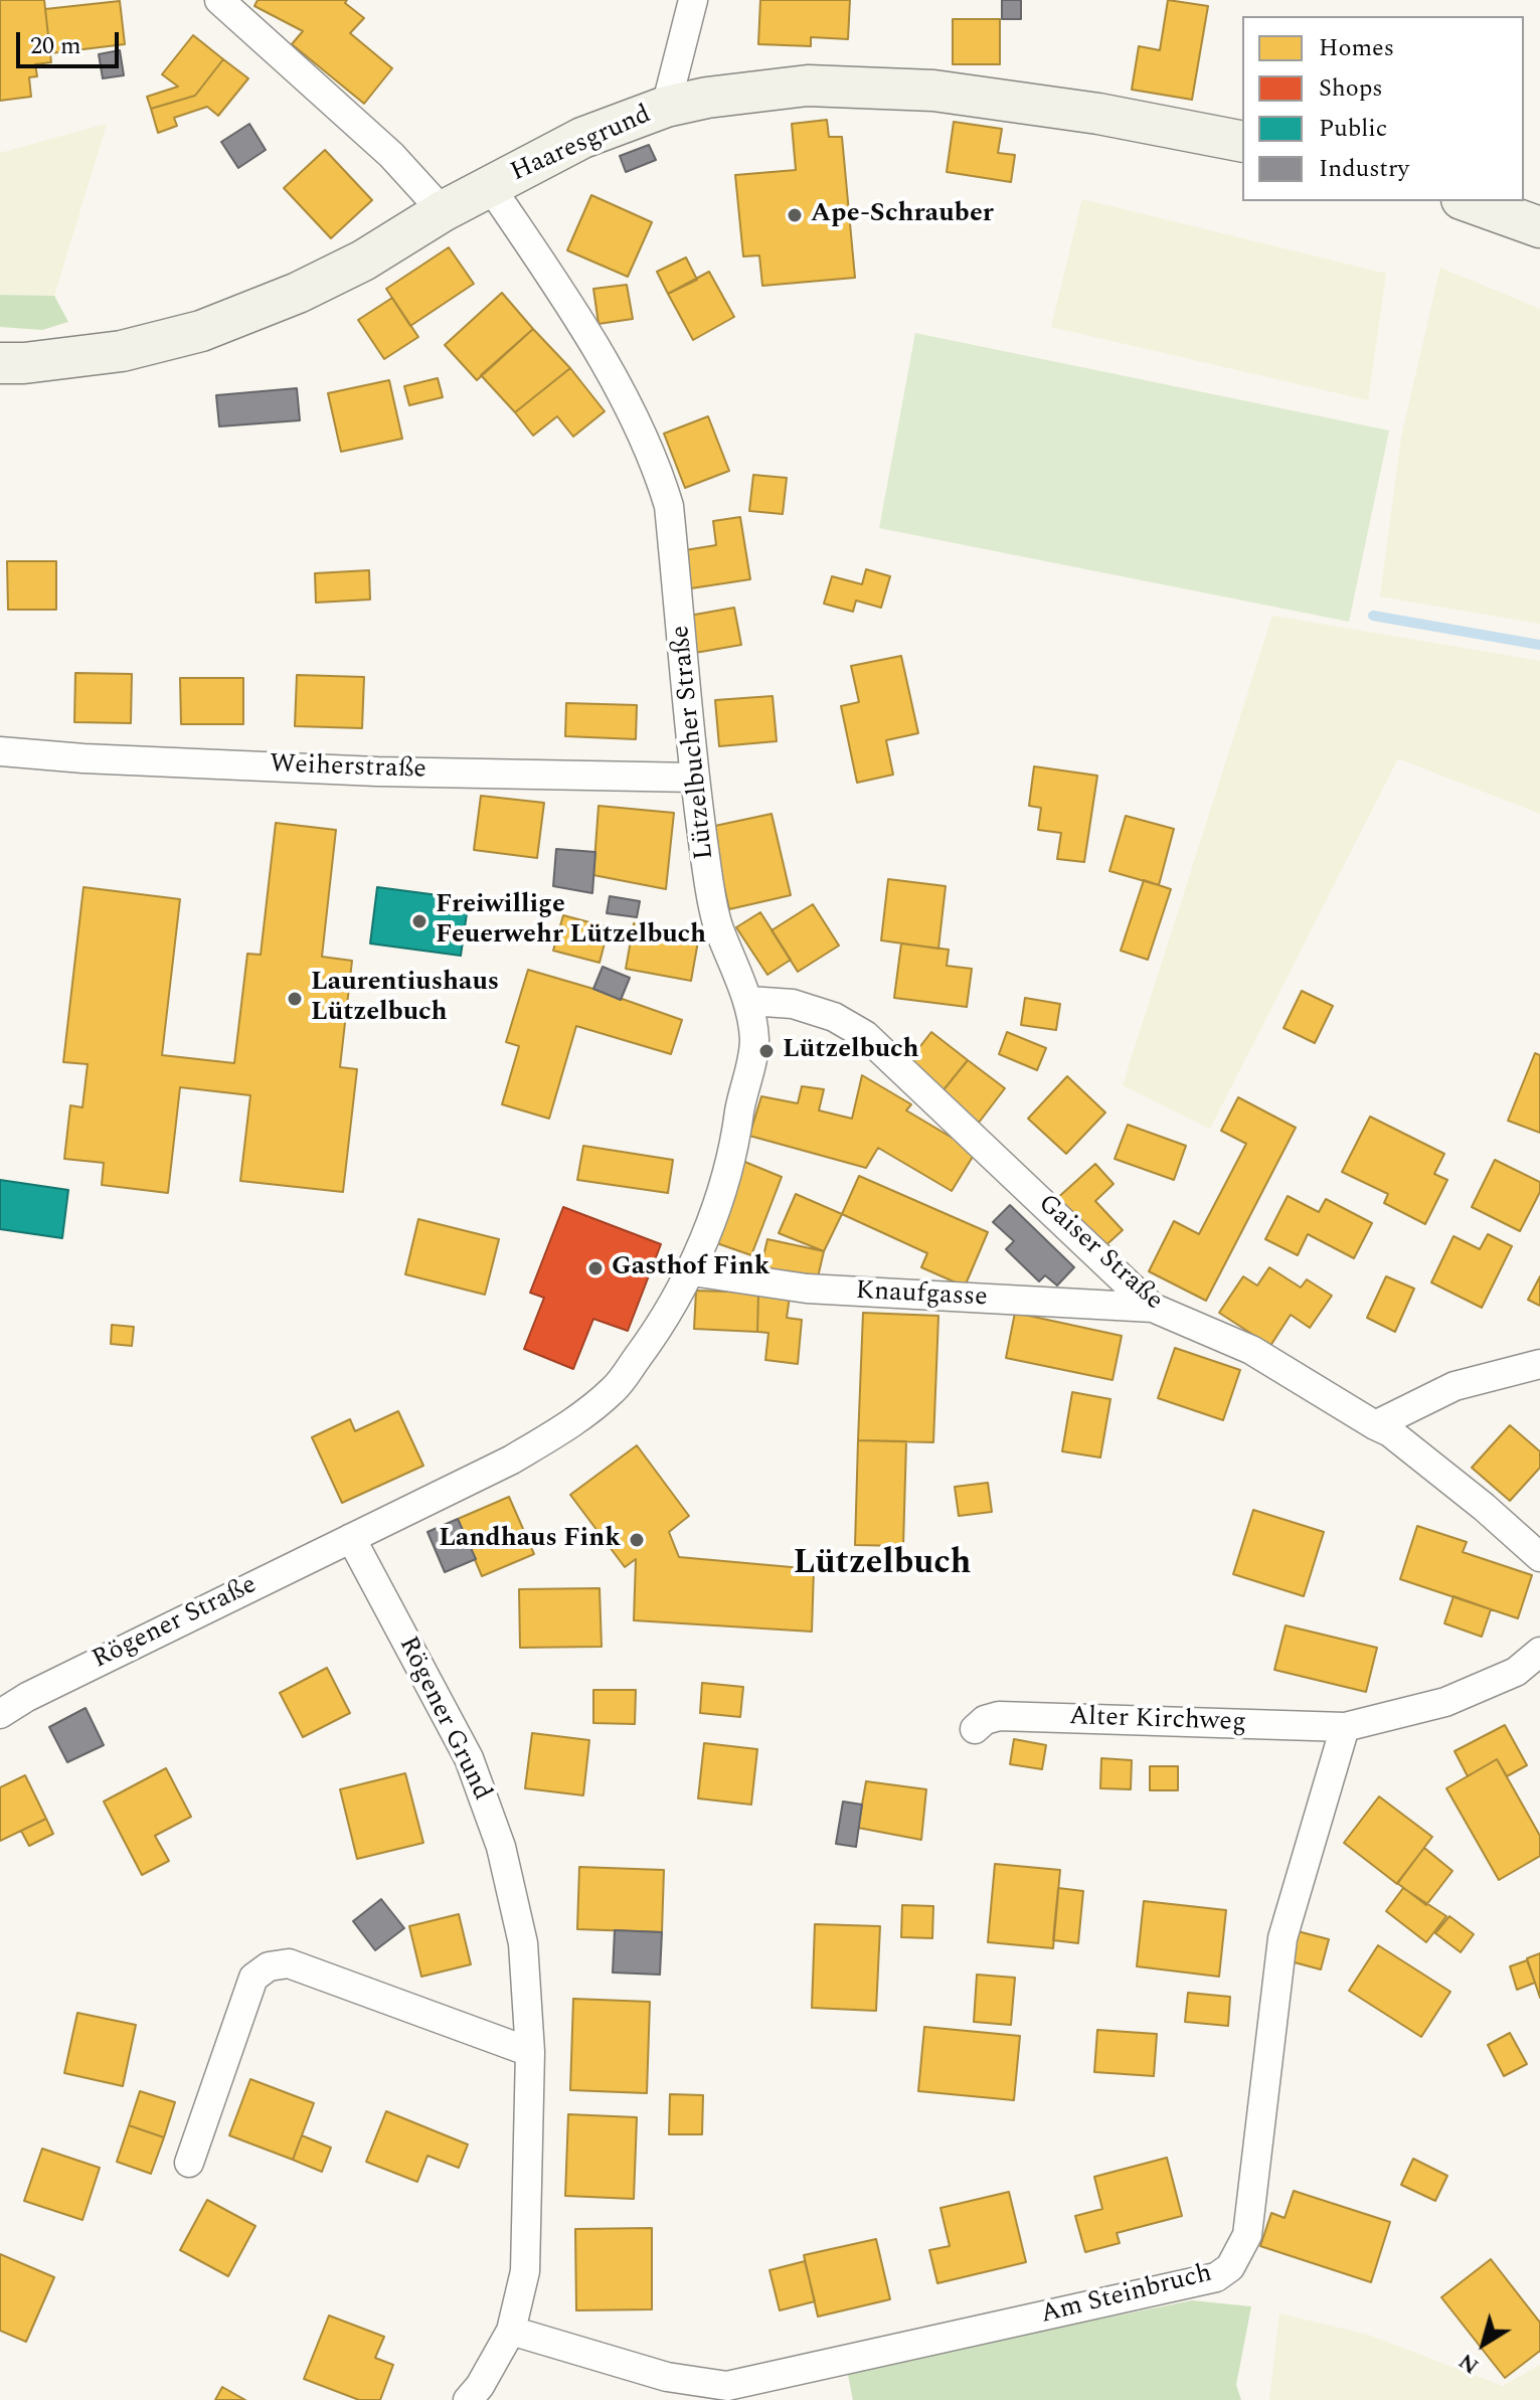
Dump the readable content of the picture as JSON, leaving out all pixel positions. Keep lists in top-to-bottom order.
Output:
{
  "streets": {
    "street": [
      "Haaresgrund",
      "Lützelbucher Straße",
      "Weiherstraße",
      "Gaiser Straße",
      "Knaufgasse",
      "Rögener Straße",
      "Rögener Grund",
      "Alter Kirchweg",
      "Am Steinbruch"
    ]
  },
  "crossings": [
    ["Haaresgrund", "Lützelbucher Straße"],
    ["Lützelbucher Straße", "Weiherstraße"],
    ["Lützelbucher Straße", "Gaiser Straße"],
    ["Lützelbucher Straße", "Knaufgasse"],
    ["Lützelbucher Straße", "Rögener Straße"],
    ["Lützelbucher Straße", "Rögener Grund"],
    ["Gaiser Straße", "Knaufgasse"],
    ["Rögener Straße", "Rögener Grund"],
    ["Rögener Grund", "Am Steinbruch"],
    ["Alter Kirchweg", "Am Steinbruch"]
  ],
  "districts": ["Lützelbuch"],
  "places": [
    "Ape-Schrauber",
    "Freiwillige Feuerwehr Lützelbuch",
    "Laurentiushaus Lützelbuch",
    "Lützelbuch",
    "Gasthof Fink",
    "Landhaus Fink"
  ],
  "legend": [
    "Homes",
    "Shops",
    "Public",
    "Industry"
  ],
  "scale_bar": "20 m",
  "north": "bottom left"
}
